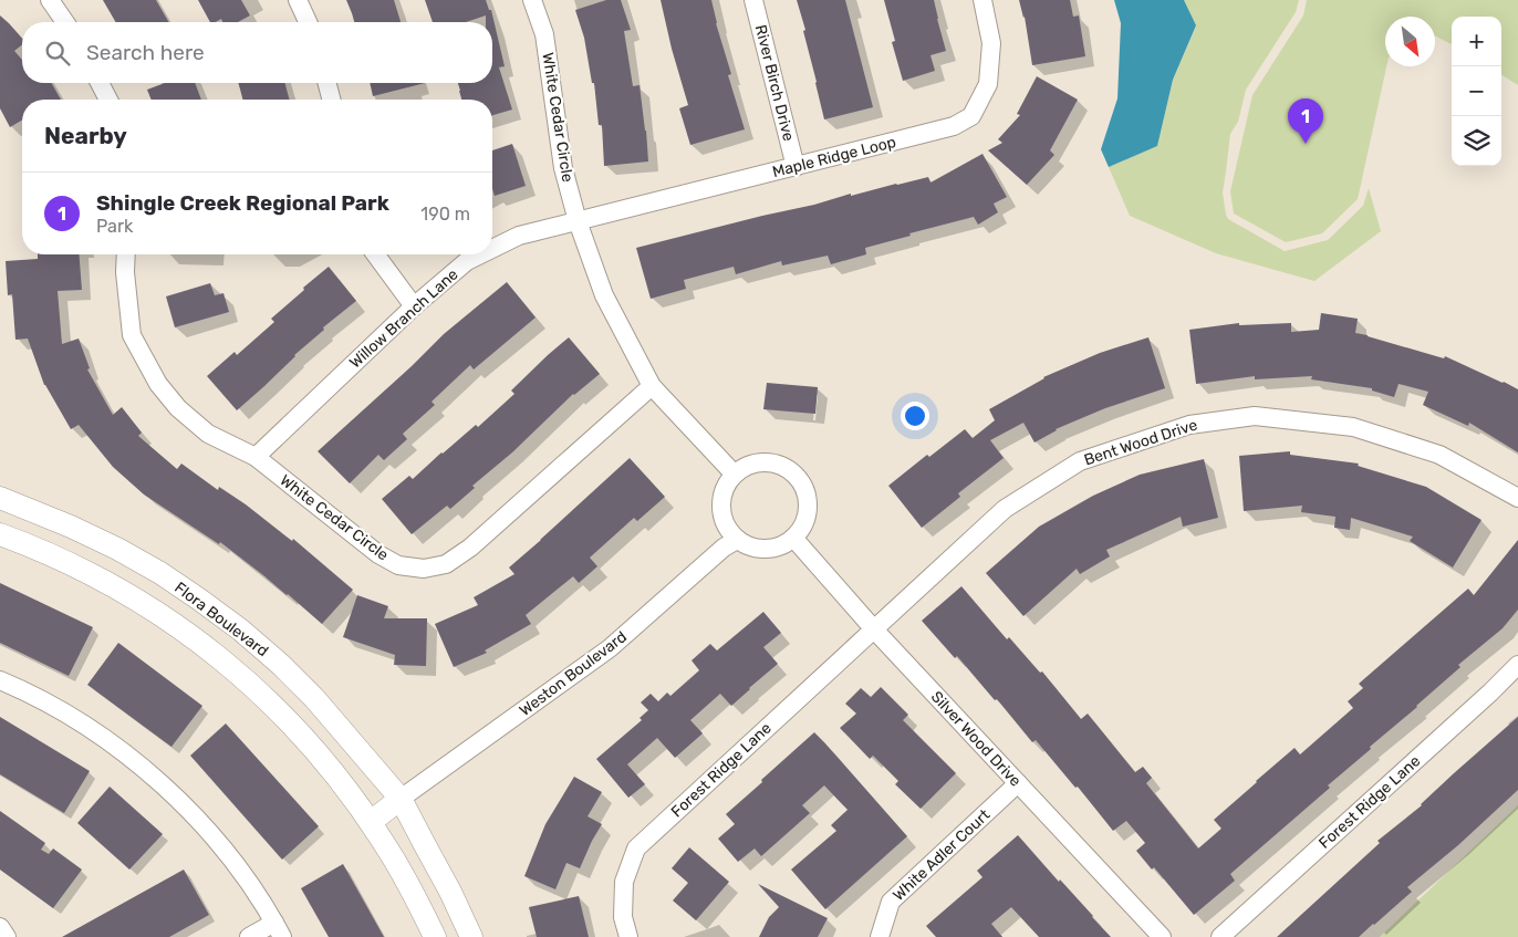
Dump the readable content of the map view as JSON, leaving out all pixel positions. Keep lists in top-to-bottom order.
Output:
{
  "streets": {
    "street": [
      "River Birch Drive",
      "White Cedar Circle",
      "Maple Ridge Loop",
      "Willow Branch Lane",
      "Bent Wood Drive",
      "Flora Boulevard",
      "Weston Boulevard",
      "Silver Wood Drive",
      "Forest Ridge Lane",
      "White Adler Court"
    ]
  },
  "crossings": [
    ["River Birch Drive", "Maple Ridge Loop"],
    ["White Cedar Circle", "Maple Ridge Loop"],
    ["White Cedar Circle", "Willow Branch Lane"],
    ["White Cedar Circle", "Weston Boulevard"],
    ["White Cedar Circle", "Silver Wood Drive"],
    ["Maple Ridge Loop", "Willow Branch Lane"],
    ["Bent Wood Drive", "Silver Wood Drive"],
    ["Bent Wood Drive", "Forest Ridge Lane"],
    ["Flora Boulevard", "Weston Boulevard"],
    ["Weston Boulevard", "Silver Wood Drive"],
    ["Silver Wood Drive", "Forest Ridge Lane"],
    ["Silver Wood Drive", "White Adler Court"]
  ],
  "north": "bottom right",
  "page": {
    "map_buttons": ["+", "−"],
    "search": "Search here",
    "pins": "1",
    "heading": "Nearby",
    "list": [
      {
        "mark": "1",
        "name": "Shingle Creek Regional Park",
        "note": "Park",
        "value": "190 m"
      }
    ]
  }
}
